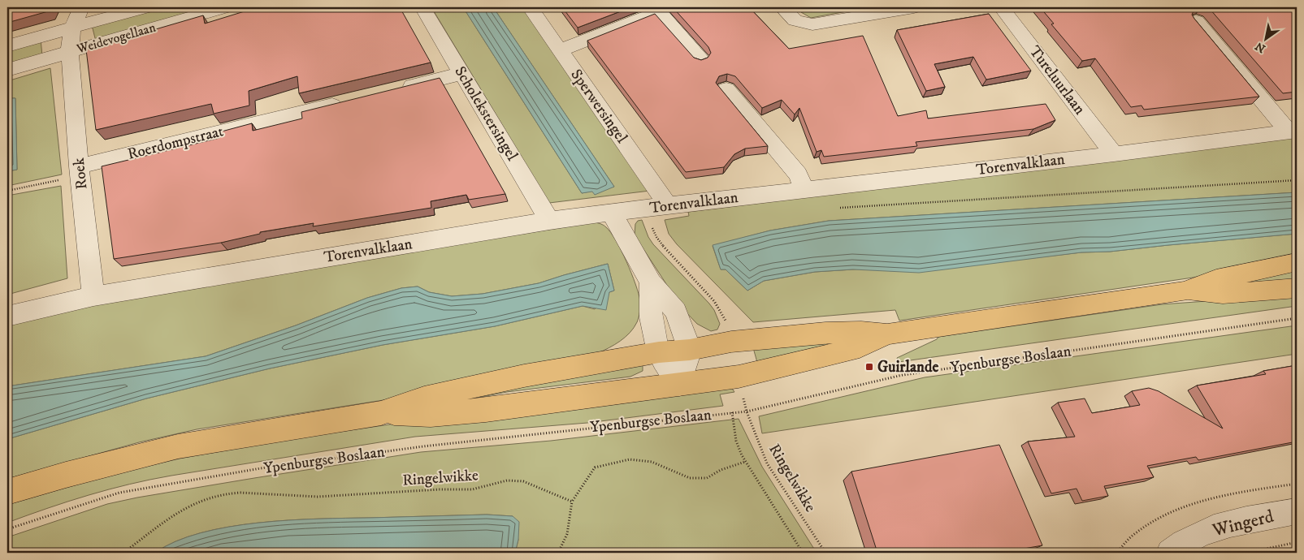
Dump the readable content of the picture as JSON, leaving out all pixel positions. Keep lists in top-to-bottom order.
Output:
{
  "streets": {
    "main road": ["Ypenburgse Boslaan"],
    "street": [
      "Weidevogellaan",
      "Tureluurlaan",
      "Sperwersingel",
      "Scholekstersingel",
      "Roerdompstraat",
      "Torenvalklaan",
      "Roek",
      "Wingerd"
    ],
    "path": ["Ringelwikke"]
  },
  "crossings": [
    ["Weidevogellaan", "Roek"],
    ["Tureluurlaan", "Torenvalklaan"],
    ["Sperwersingel", "Torenvalklaan"],
    ["Scholekstersingel", "Torenvalklaan"],
    ["Roerdompstraat", "Roek"],
    ["Torenvalklaan", "Roek"],
    ["Ypenburgse Boslaan", "Ringelwikke"]
  ],
  "places": {
    "transit": ["Guirlande"]
  },
  "north": "bottom left"
}
